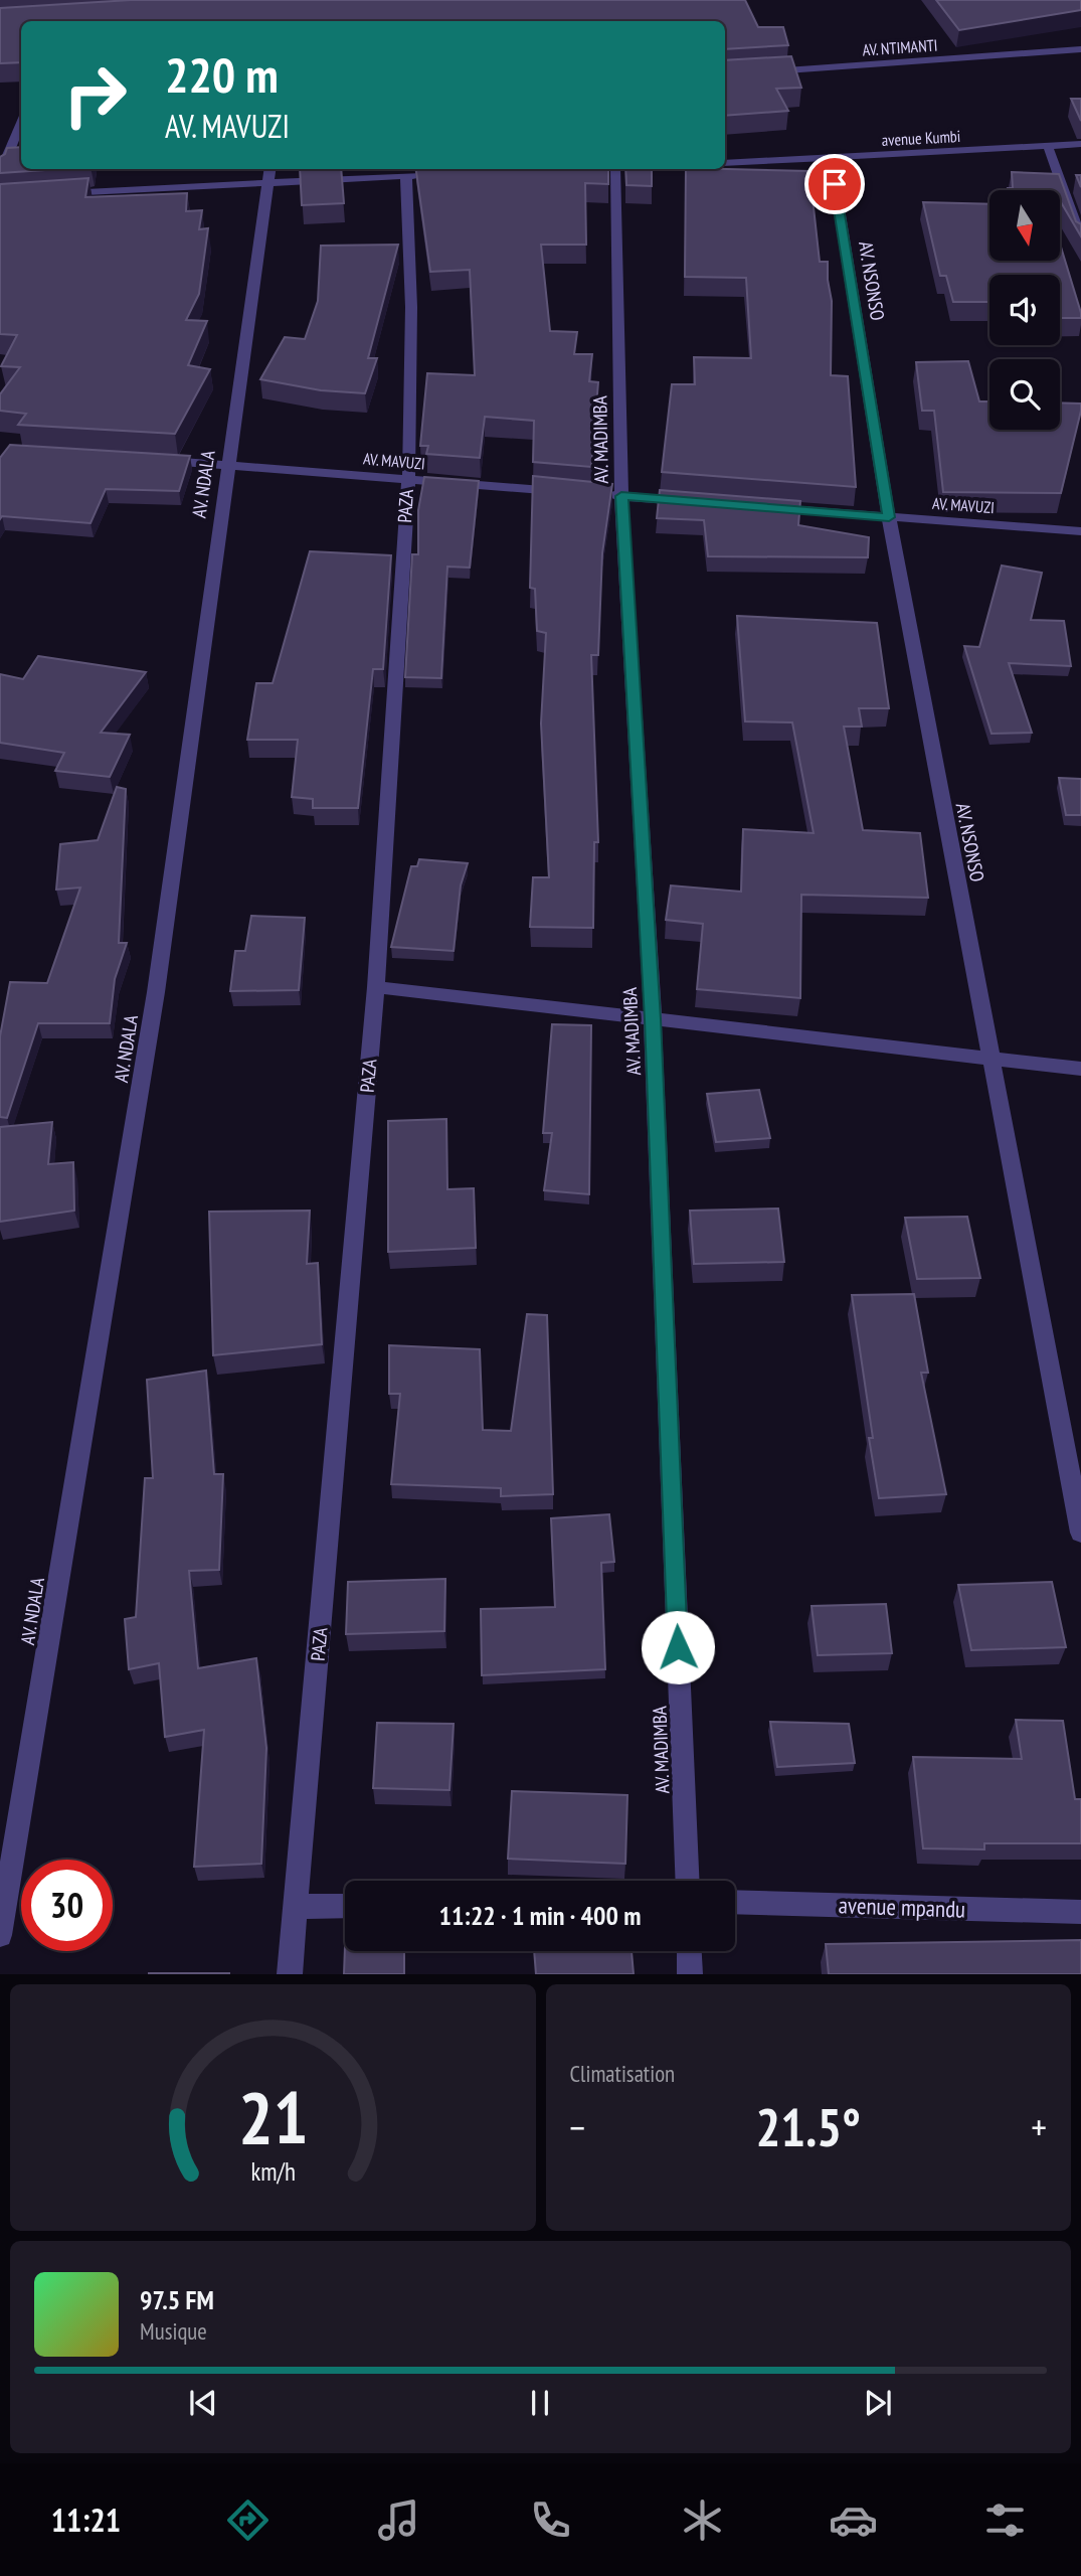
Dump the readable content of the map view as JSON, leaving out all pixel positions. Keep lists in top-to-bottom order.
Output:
{
  "streets": {
    "street": [
      "AV. NTIMANTI",
      "avenue Kumbi",
      "AV. NSONSO",
      "AV. MADIMBA",
      "AV. MAVUZI",
      "AV. NDALA",
      "PAZA",
      "avenue mpandu"
    ]
  },
  "crossings": [
    ["avenue Kumbi", "AV. NSONSO"],
    ["AV. NSONSO", "AV. MAVUZI"],
    ["AV. MAVUZI", "AV. NDALA"],
    ["AV. MAVUZI", "PAZA"]
  ],
  "north": "bottom",
  "page": {
    "turn": ["220 m", "AV. MAVUZI"],
    "limit": "30",
    "trip": "11:22 · 1 min · 400 m",
    "tile": "Climatisation",
    "heat": ["−", "21.5°", "+"],
    "song": ["97.5 FM", "Musique"],
    "tabs": "11:21",
    "gauge": ["21", "km/h"]
  }
}
